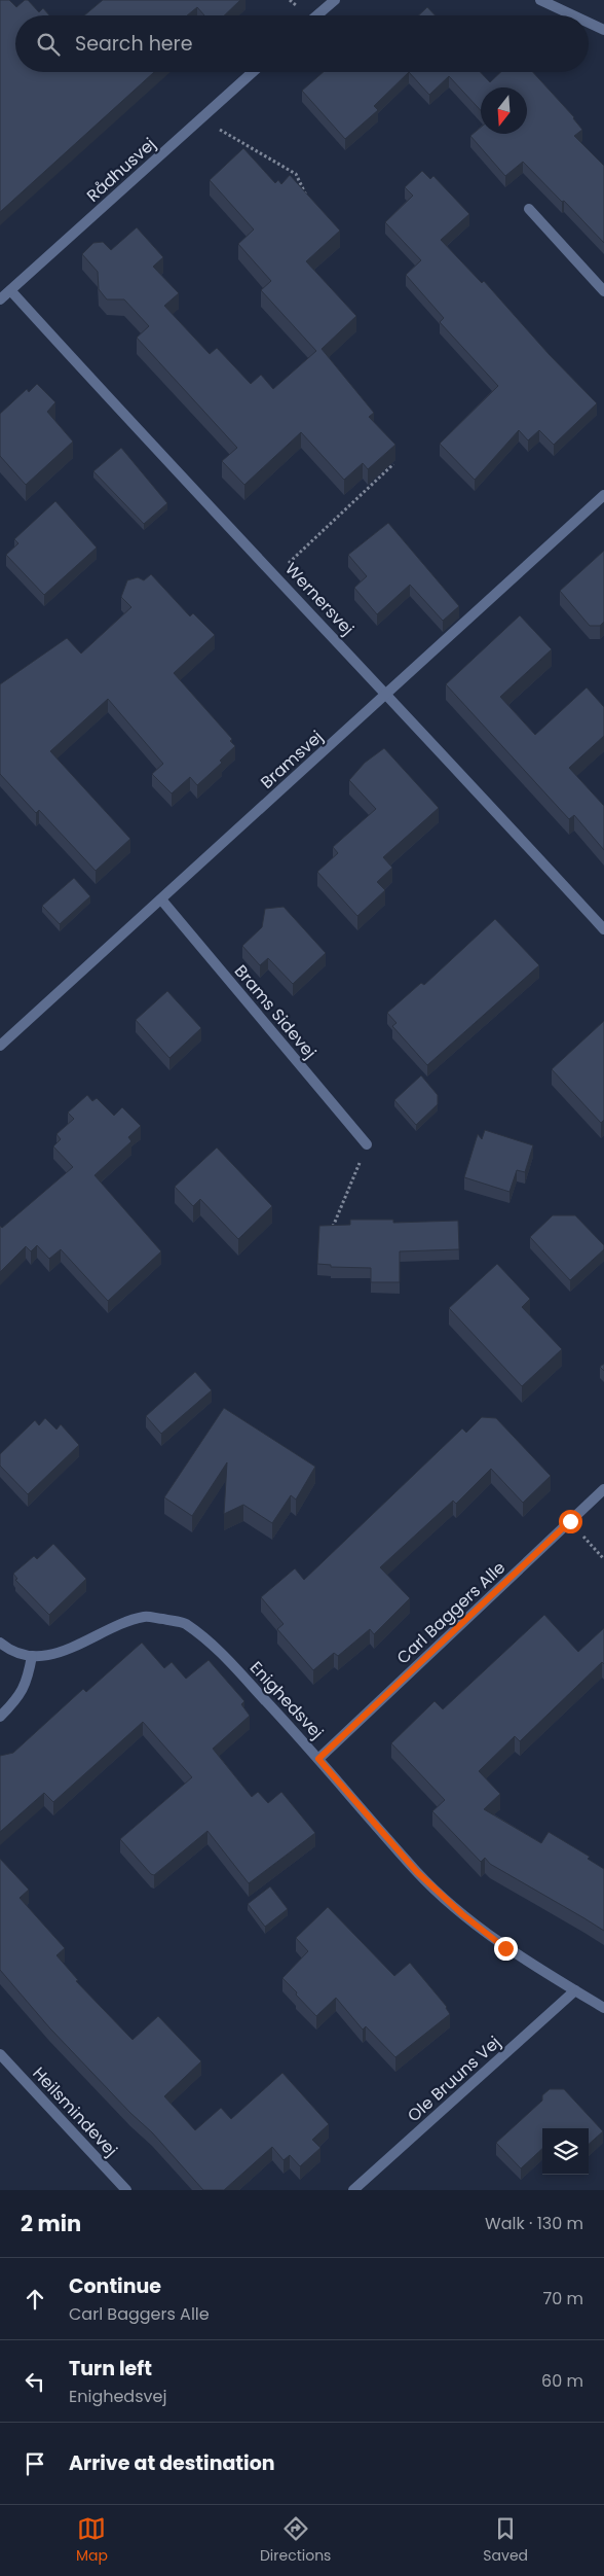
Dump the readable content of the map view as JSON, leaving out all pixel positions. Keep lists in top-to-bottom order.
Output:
{
  "streets": {
    "street": [
      "Rådhusvej",
      "Wernersvej",
      "Bramsvej",
      "Brams Sidevej",
      "Carl Baggers Alle",
      "Enighedsvej",
      "Ole Bruuns Vej",
      "Heilsmindevej"
    ]
  },
  "crossings": [
    ["Rådhusvej", "Wernersvej"],
    ["Wernersvej", "Bramsvej"],
    ["Bramsvej", "Brams Sidevej"],
    ["Carl Baggers Alle", "Enighedsvej"],
    ["Enighedsvej", "Ole Bruuns Vej"]
  ],
  "north": "bottom",
  "page": {
    "search": "Search here",
    "heading": ["2 min", "Walk · 130 m"],
    "list": [
      ["Continue", "Carl Baggers Alle", "70 m"],
      ["Turn left", "Enighedsvej", "60 m"],
      "Arrive at destination"
    ],
    "nav": ["Map", "Directions", "Saved"]
  }
}
